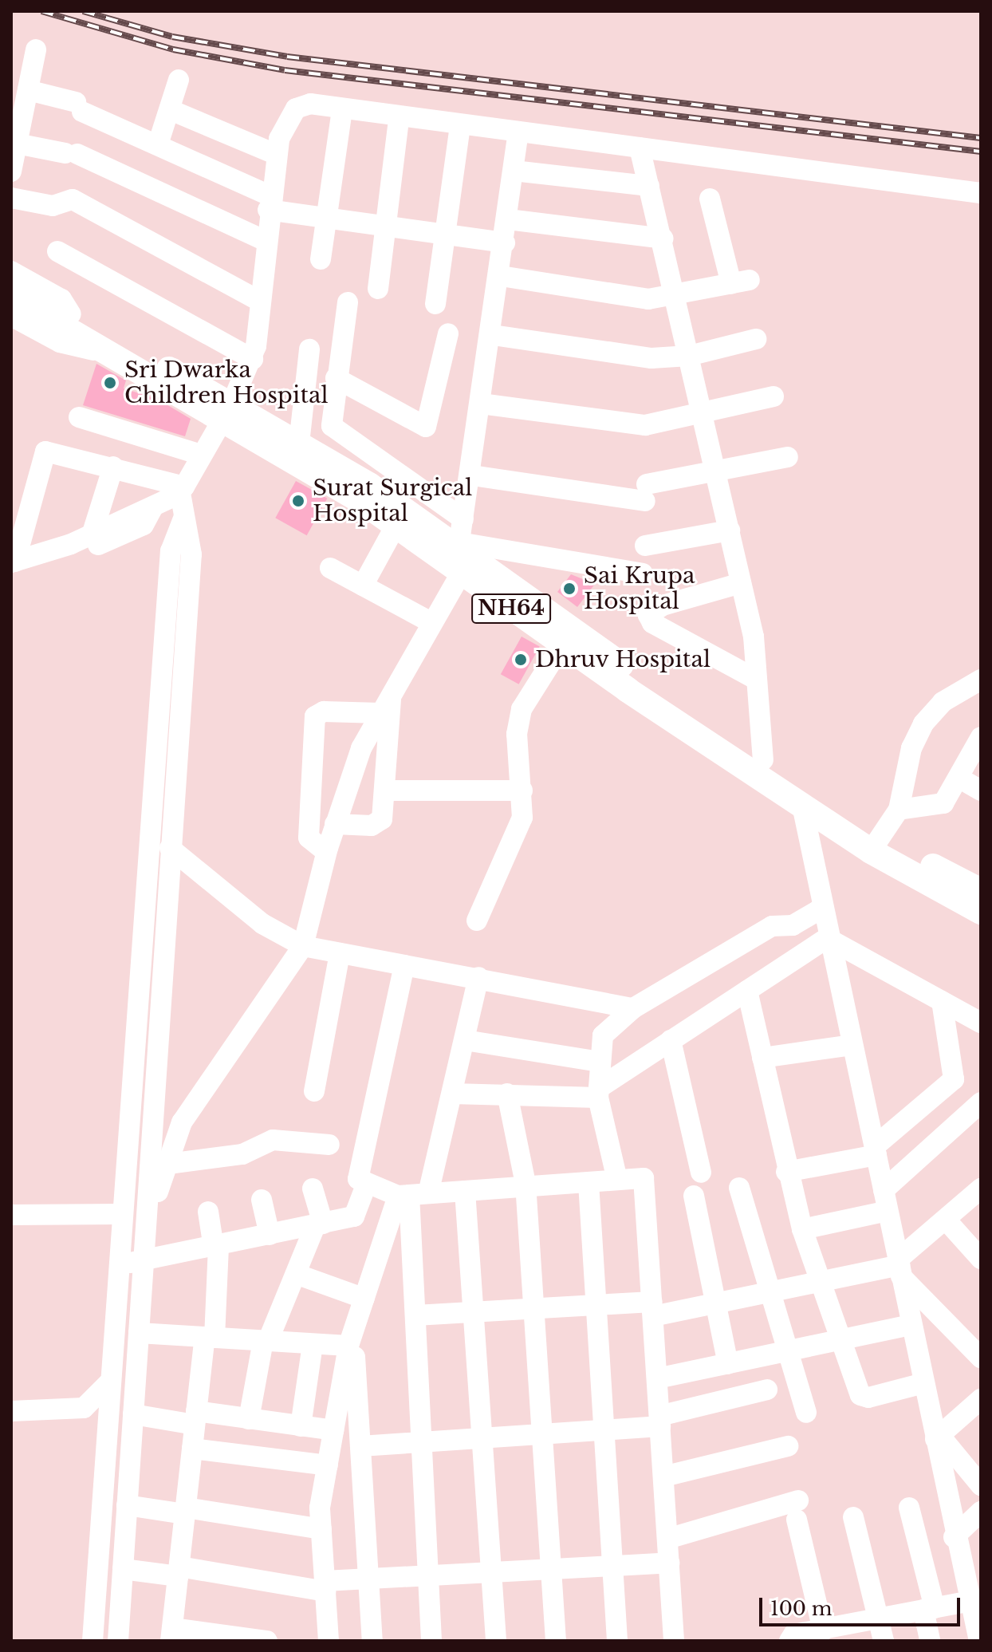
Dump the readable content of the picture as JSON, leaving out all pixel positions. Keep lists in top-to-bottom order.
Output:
{
  "streets": {
    "main road": ["NH64"]
  },
  "places": [
    "Sri Dwarka Children Hospital",
    "Surat Surgical Hospital",
    "Sai Krupa Hospital",
    "Dhruv Hospital"
  ],
  "scale_bar": "100 m"
}
